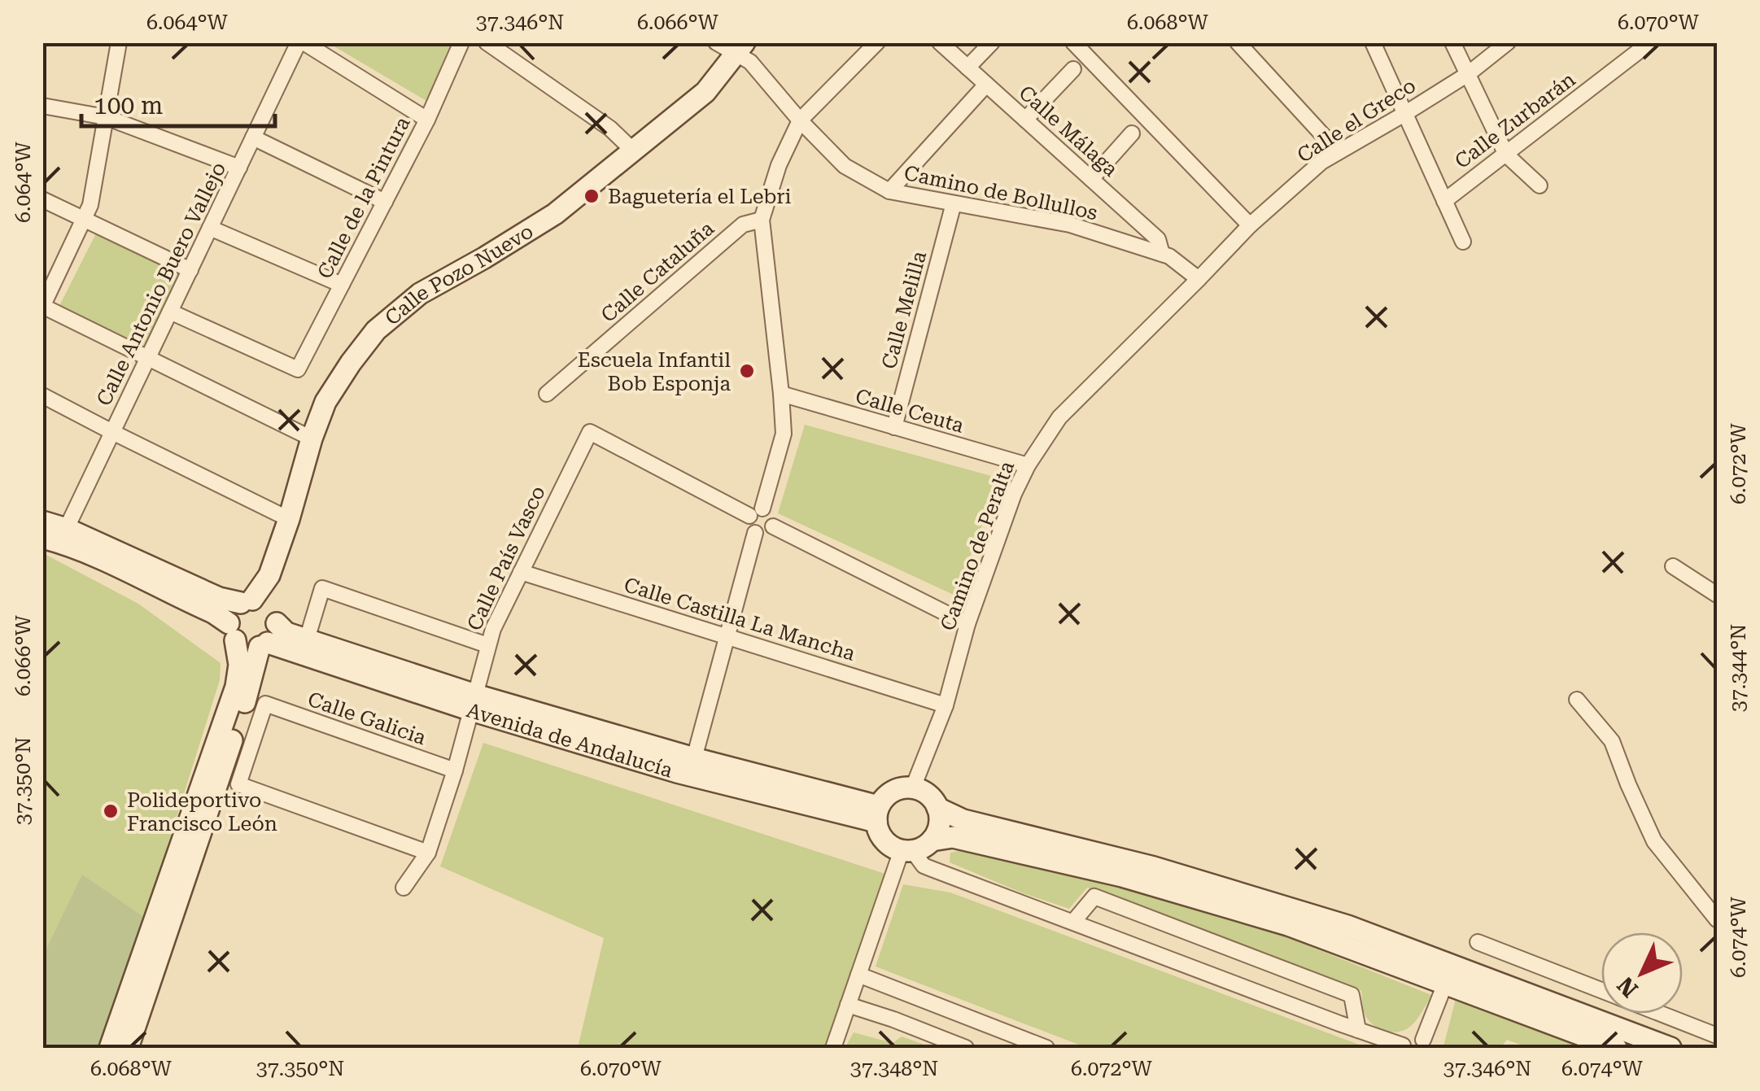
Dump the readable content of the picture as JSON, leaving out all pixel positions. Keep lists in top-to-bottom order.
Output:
{
  "streets": {
    "street": [
      "Calle el Greco",
      "Calle Zurbarán",
      "Calle Málaga",
      "Camino de Bollullos",
      "Calle de la Pintura",
      "Calle Cataluña",
      "Calle Pozo Nuevo",
      "Calle Antonio Buero Vallejo",
      "Calle Melilla",
      "Calle Ceuta",
      "Camino de Peralta",
      "Calle País Vasco",
      "Calle Castilla La Mancha",
      "Calle Galicia",
      "Avenida de Andalucía"
    ]
  },
  "crossings": [
    ["Calle el Greco", "Camino de Peralta"],
    ["Calle Málaga", "Camino de Bollullos"],
    ["Camino de Bollullos", "Calle Pozo Nuevo"],
    ["Camino de Bollullos", "Calle Melilla"],
    ["Calle de la Pintura", "Calle Antonio Buero Vallejo"],
    ["Calle Pozo Nuevo", "Avenida de Andalucía"],
    ["Calle Antonio Buero Vallejo", "Avenida de Andalucía"],
    ["Calle Melilla", "Calle Ceuta"],
    ["Calle Ceuta", "Camino de Peralta"],
    ["Camino de Peralta", "Calle Castilla La Mancha"],
    ["Camino de Peralta", "Avenida de Andalucía"],
    ["Calle País Vasco", "Calle Castilla La Mancha"],
    ["Calle País Vasco", "Calle Galicia"],
    ["Calle País Vasco", "Avenida de Andalucía"]
  ],
  "places": ["Baguetería el Lebri", "Escuela Infantil Bob Esponja", "Polideportivo Francisco León"],
  "scale_bar": "100 m",
  "north": "bottom left",
  "coordinates": [
    "6.064°W",
    "37.346°N",
    "6.066°W",
    "6.068°W",
    "6.070°W",
    "6.072°W",
    "37.344°N",
    "37.350°N",
    "6.074°W",
    "37.348°N"
  ]
}
